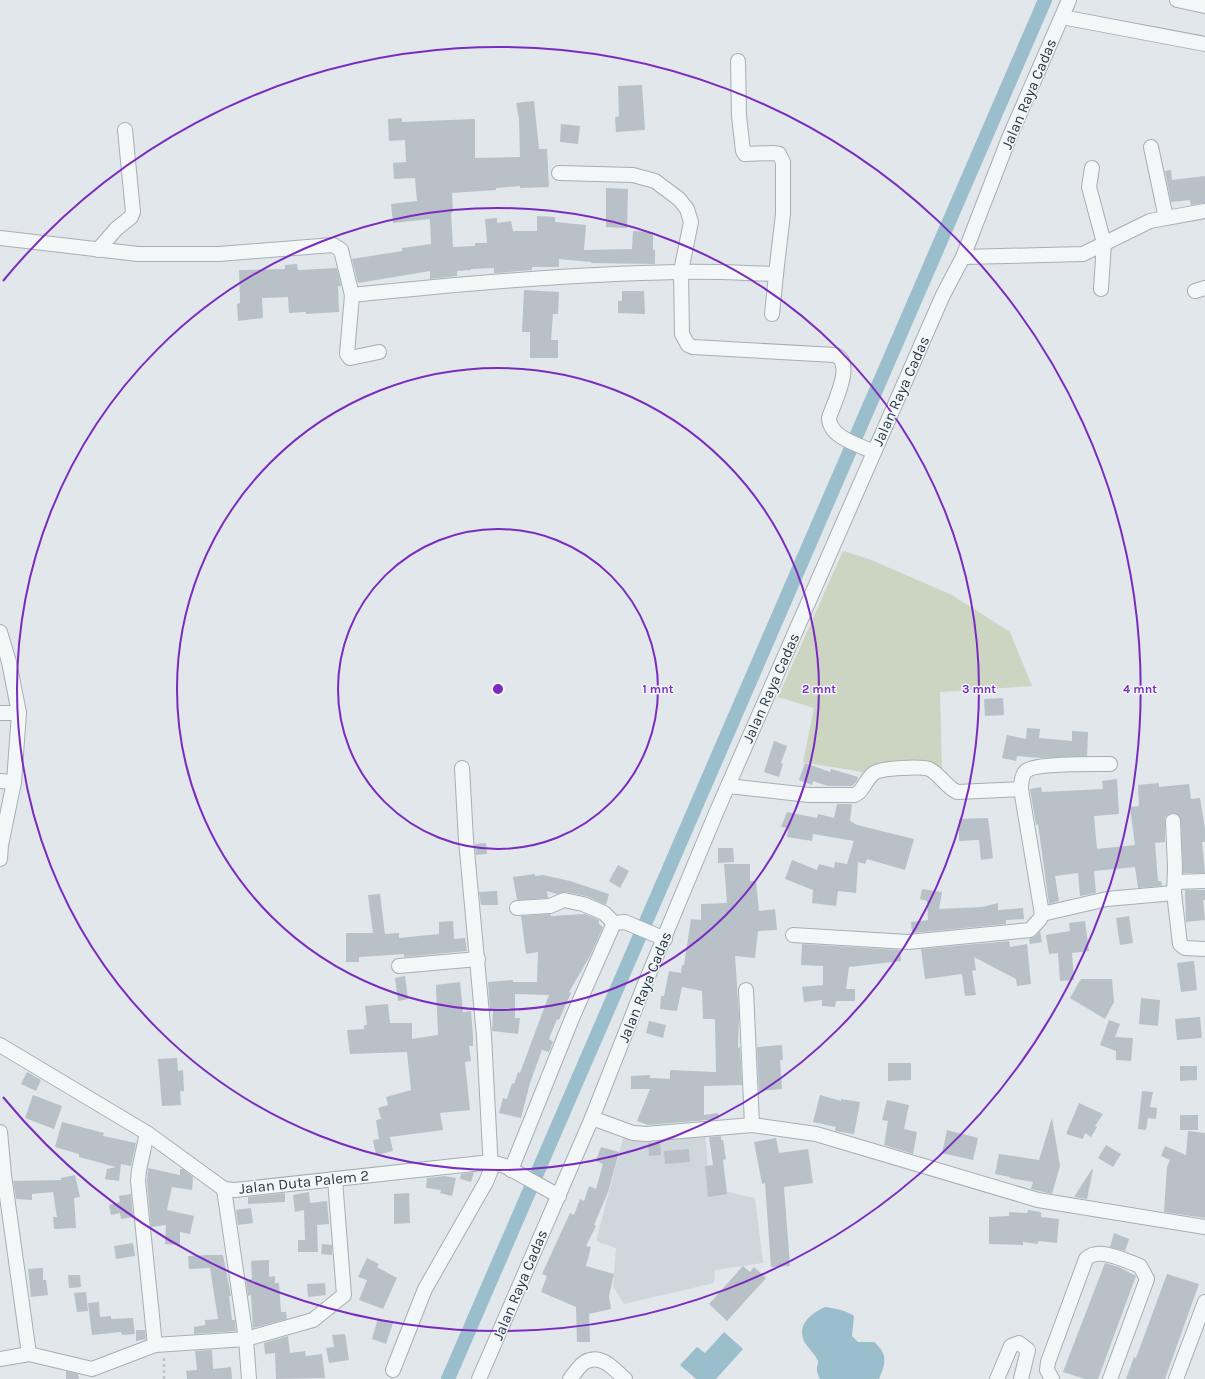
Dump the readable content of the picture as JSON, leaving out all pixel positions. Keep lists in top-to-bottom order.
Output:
{
  "streets": {
    "street": ["Jalan Raya Cadas", "Jalan Duta Palem 2"]
  },
  "crossings": [
    ["Jalan Raya Cadas", "Jalan Duta Palem 2"]
  ],
  "rings": [
    "1 mnt",
    "2 mnt",
    "3 mnt",
    "4 mnt"
  ]
}
